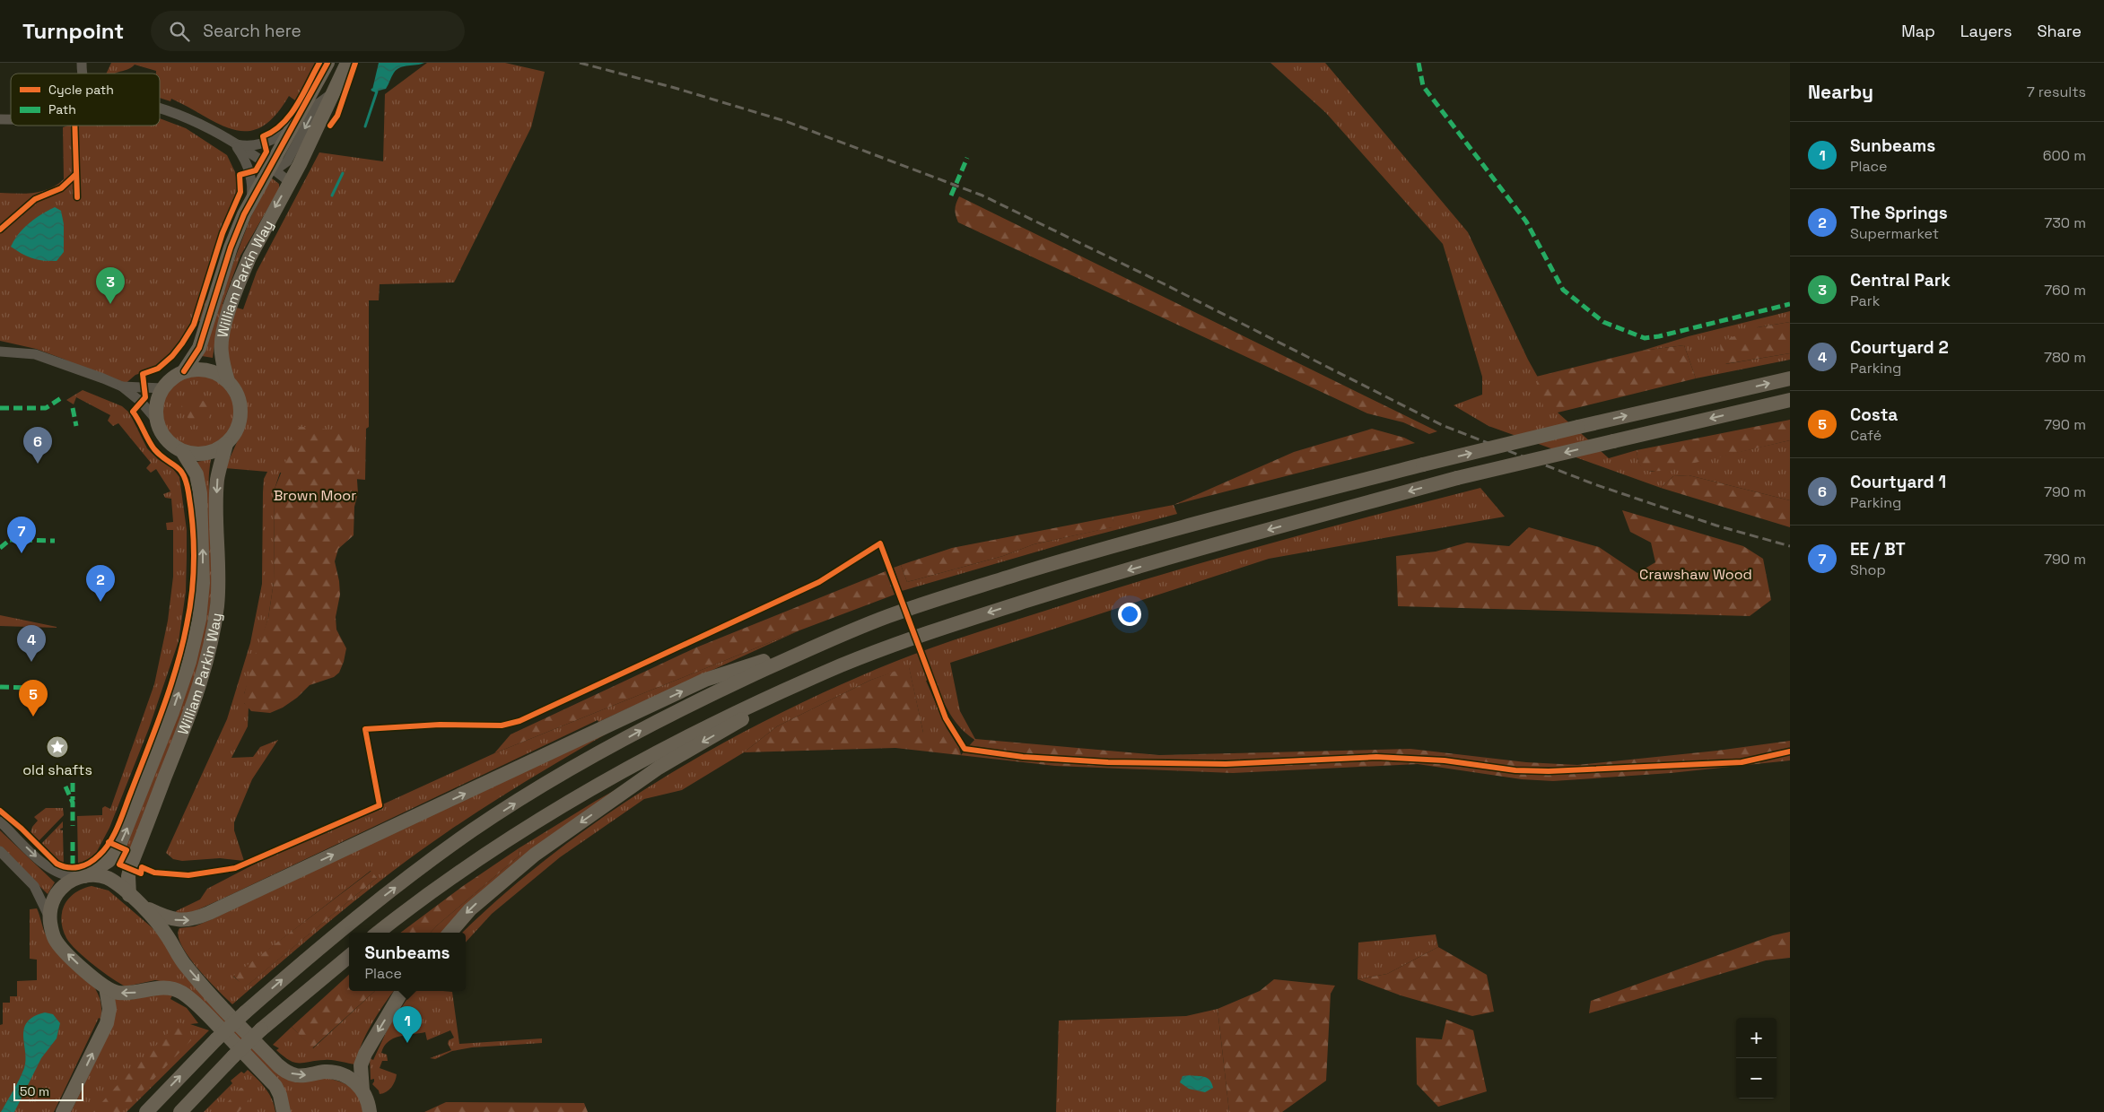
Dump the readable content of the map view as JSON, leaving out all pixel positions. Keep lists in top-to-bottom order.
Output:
{
  "streets": {
    "highway": ["William Parkin Way"]
  },
  "parks": ["Brown Moor", "Crawshaw Wood"],
  "places": {
    "place": ["old shafts"]
  },
  "legend": ["Cycle path", "Path"],
  "scale_bar": "50 m",
  "page": {
    "header": "Turnpoint",
    "search": "Search here",
    "nav": ["Map", "Layers", "Share"],
    "heading": ["Nearby", "7 results"],
    "list": [
      {
        "mark": "1",
        "name": "Sunbeams",
        "note": "Place",
        "value": "600 m"
      },
      {
        "mark": "2",
        "name": "The Springs",
        "note": "Supermarket",
        "value": "730 m"
      },
      {
        "mark": "3",
        "name": "Central Park",
        "note": "Park",
        "value": "760 m"
      },
      {
        "mark": "4",
        "name": "Courtyard 2",
        "note": "Parking",
        "value": "780 m"
      },
      {
        "mark": "5",
        "name": "Costa",
        "note": "Café",
        "value": "790 m"
      },
      {
        "mark": "6",
        "name": "Courtyard 1",
        "note": "Parking",
        "value": "790 m"
      },
      {
        "mark": "7",
        "name": "EE / BT",
        "note": "Shop",
        "value": "790 m"
      }
    ],
    "pins": [
      "3",
      "6",
      "7",
      "2",
      "4",
      "5",
      "1"
    ],
    "popup": ["Sunbeams", "Place"],
    "map_buttons": ["+", "−"],
    "scale": "50 m"
  }
}
